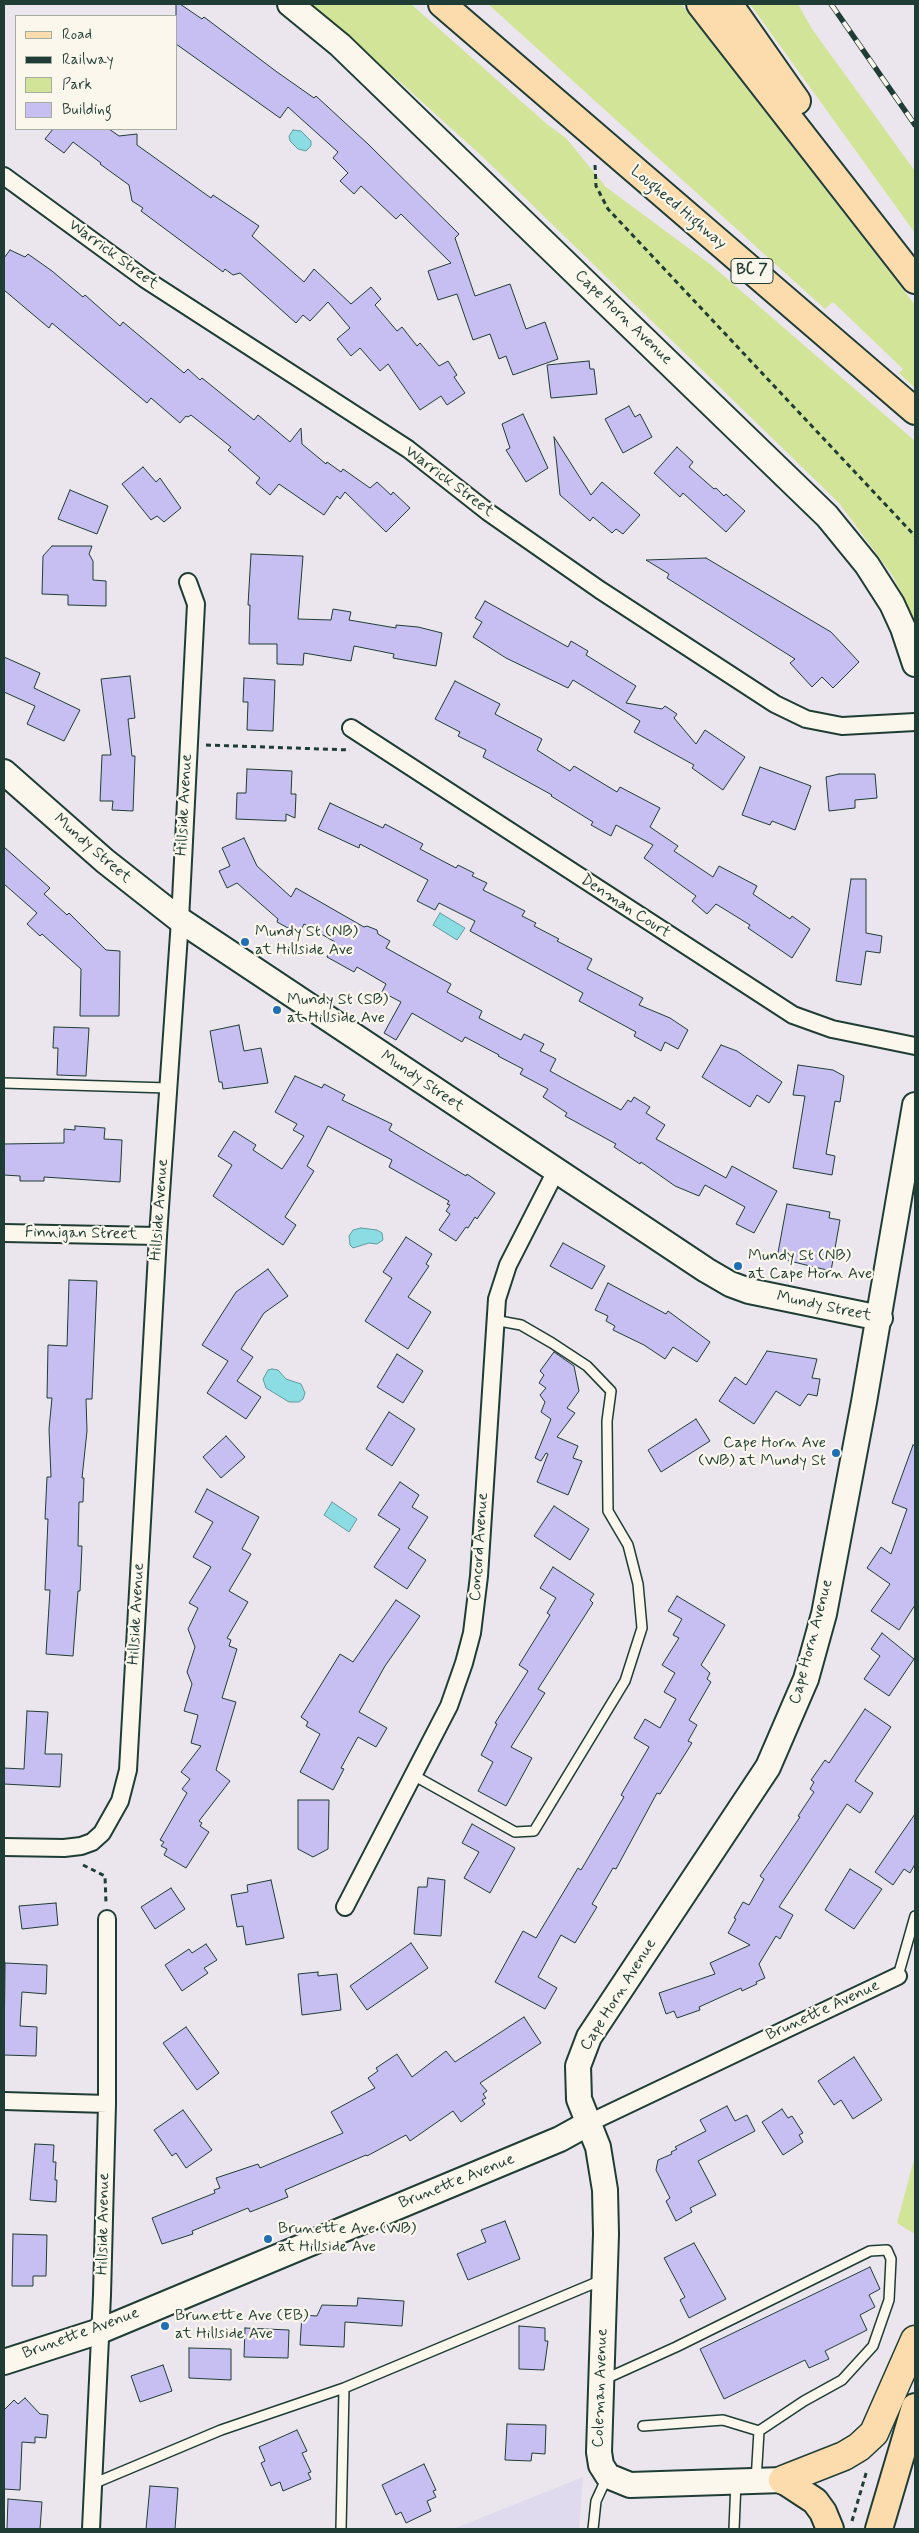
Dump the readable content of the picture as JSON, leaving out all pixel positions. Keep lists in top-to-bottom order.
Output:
{
  "streets": {
    "main road": ["Lougheed Highway", "BC 7"],
    "street": [
      "Warrick Street",
      "Cape Horn Avenue",
      "Hillside Avenue",
      "Mundy Street",
      "Denman Court",
      "Finnigan Street",
      "Concord Avenue",
      "Brunette Avenue",
      "Coleman Avenue"
    ]
  },
  "crossings": [
    ["Cape Horn Avenue", "Mundy Street"],
    ["Cape Horn Avenue", "Brunette Avenue"],
    ["Cape Horn Avenue", "Coleman Avenue"],
    ["Hillside Avenue", "Mundy Street"],
    ["Hillside Avenue", "Finnigan Street"],
    ["Hillside Avenue", "Brunette Avenue"],
    ["Mundy Street", "Concord Avenue"],
    ["Brunette Avenue", "Coleman Avenue"]
  ],
  "places": [
    "Mundy St (NB) at Hillside Ave",
    "Mundy St (SB) at Hillside Ave",
    "Mundy St (NB) at Cape Horn Ave",
    "Cape Horn Ave (WB) at Mundy St",
    "Brunette Ave (WB) at Hillside Ave",
    "Brunette Ave (EB) at Hillside Ave"
  ],
  "legend": [
    "Road",
    "Railway",
    "Park",
    "Building"
  ]
}
